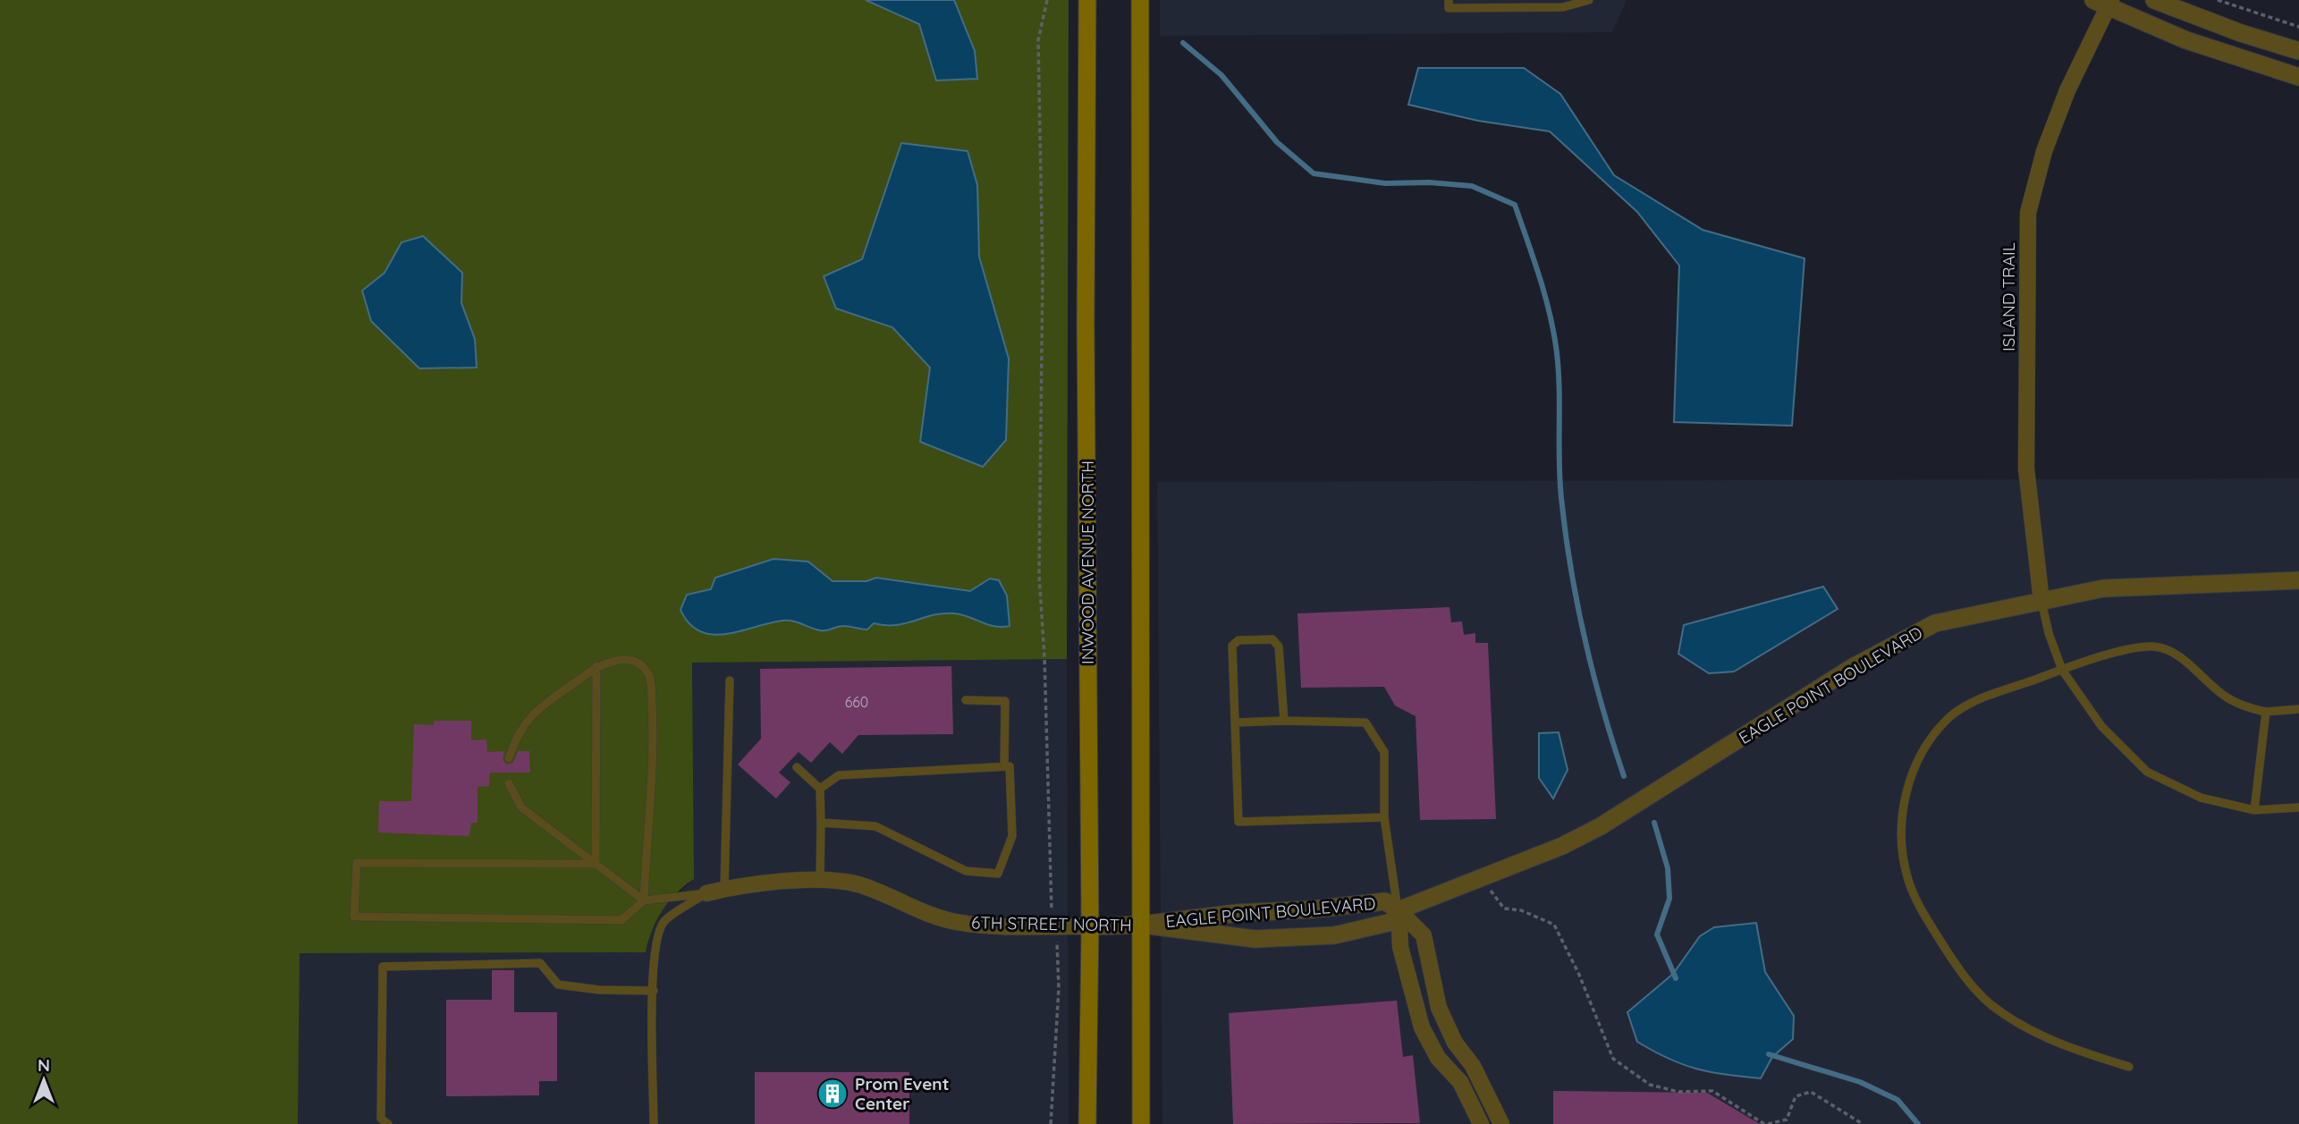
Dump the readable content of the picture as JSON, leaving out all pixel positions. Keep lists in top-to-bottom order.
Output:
{
  "streets": {
    "main road": ["INWOOD AVENUE NORTH"],
    "street": ["ISLAND TRAIL", "EAGLE POINT BOULEVARD", "6TH STREET NORTH"]
  },
  "crossings": [
    ["ISLAND TRAIL", "EAGLE POINT BOULEVARD"],
    ["INWOOD AVENUE NORTH", "6TH STREET NORTH"],
    ["EAGLE POINT BOULEVARD", "6TH STREET NORTH"]
  ],
  "places": {
    "building": ["Prom Event Center"]
  },
  "house_numbers": ["660"],
  "north": "top"
}
